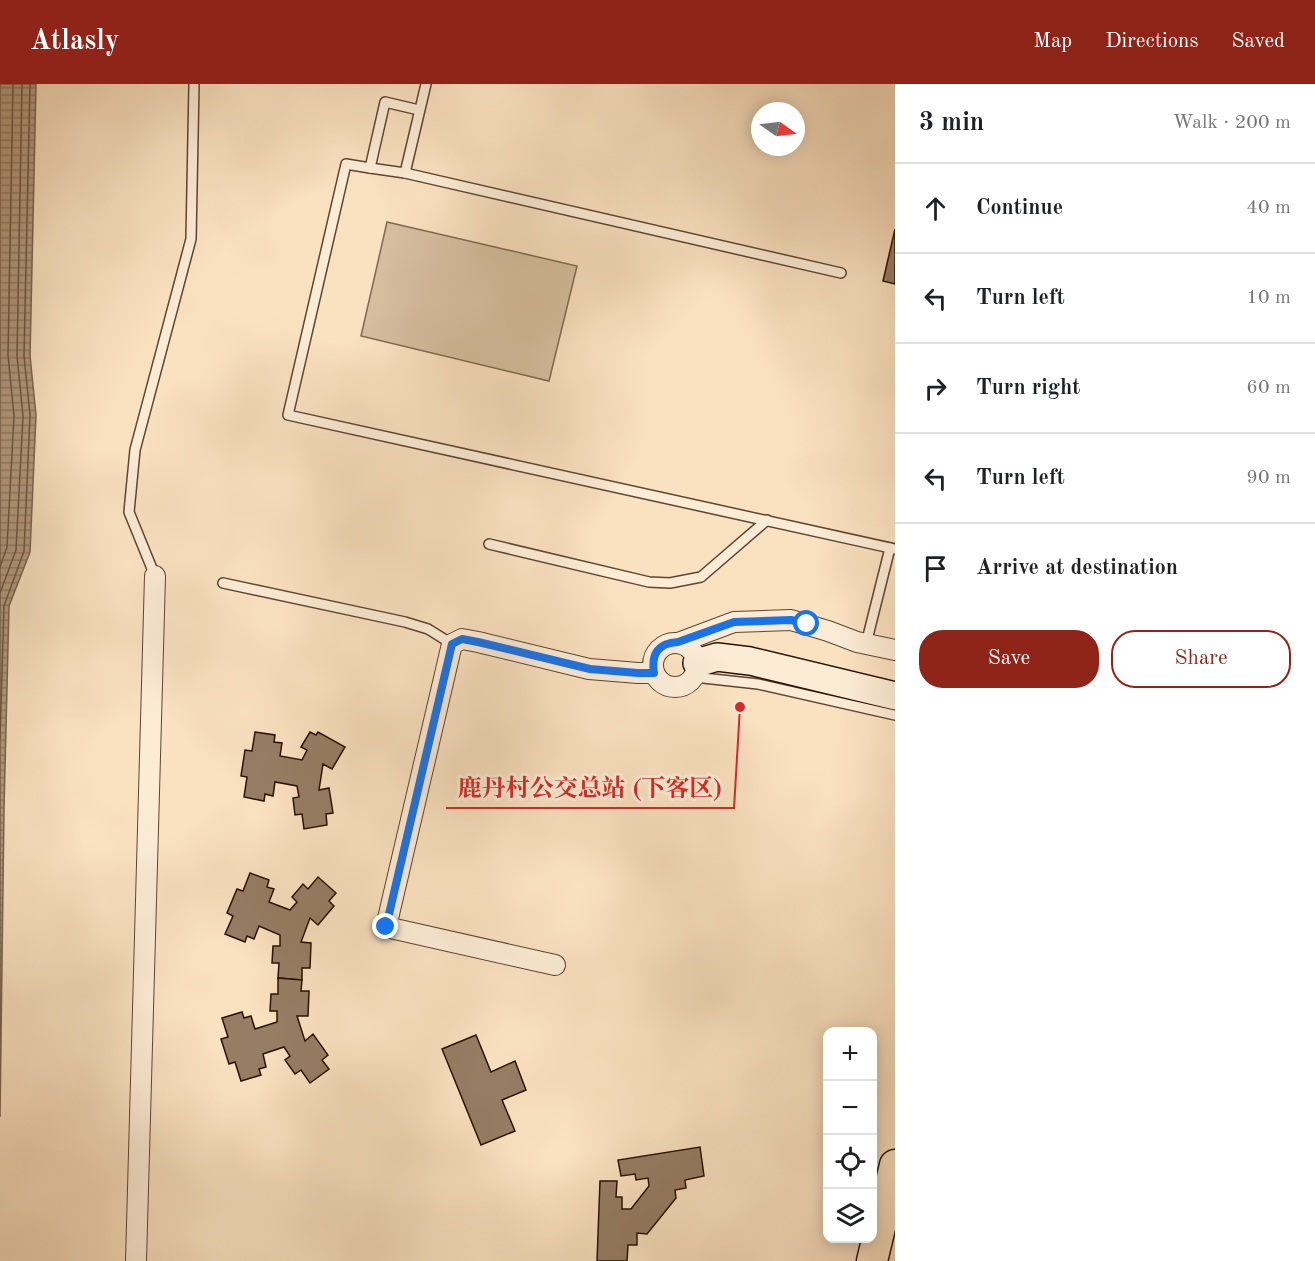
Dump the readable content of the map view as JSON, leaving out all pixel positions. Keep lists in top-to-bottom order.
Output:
{
  "places": ["鹿丹村公交总站 (下客区)"],
  "north": "right",
  "page": {
    "header": "Atlasly",
    "nav": ["Map", "Directions", "Saved"],
    "heading": ["3 min", "Walk · 200 m"],
    "list": [
      ["Continue", "40 m"],
      ["Turn left", "10 m"],
      ["Turn right", "60 m"],
      ["Turn left", "90 m"],
      "Arrive at destination"
    ],
    "buttons": ["Save", "Share"],
    "map_buttons": ["+", "−"]
  }
}
